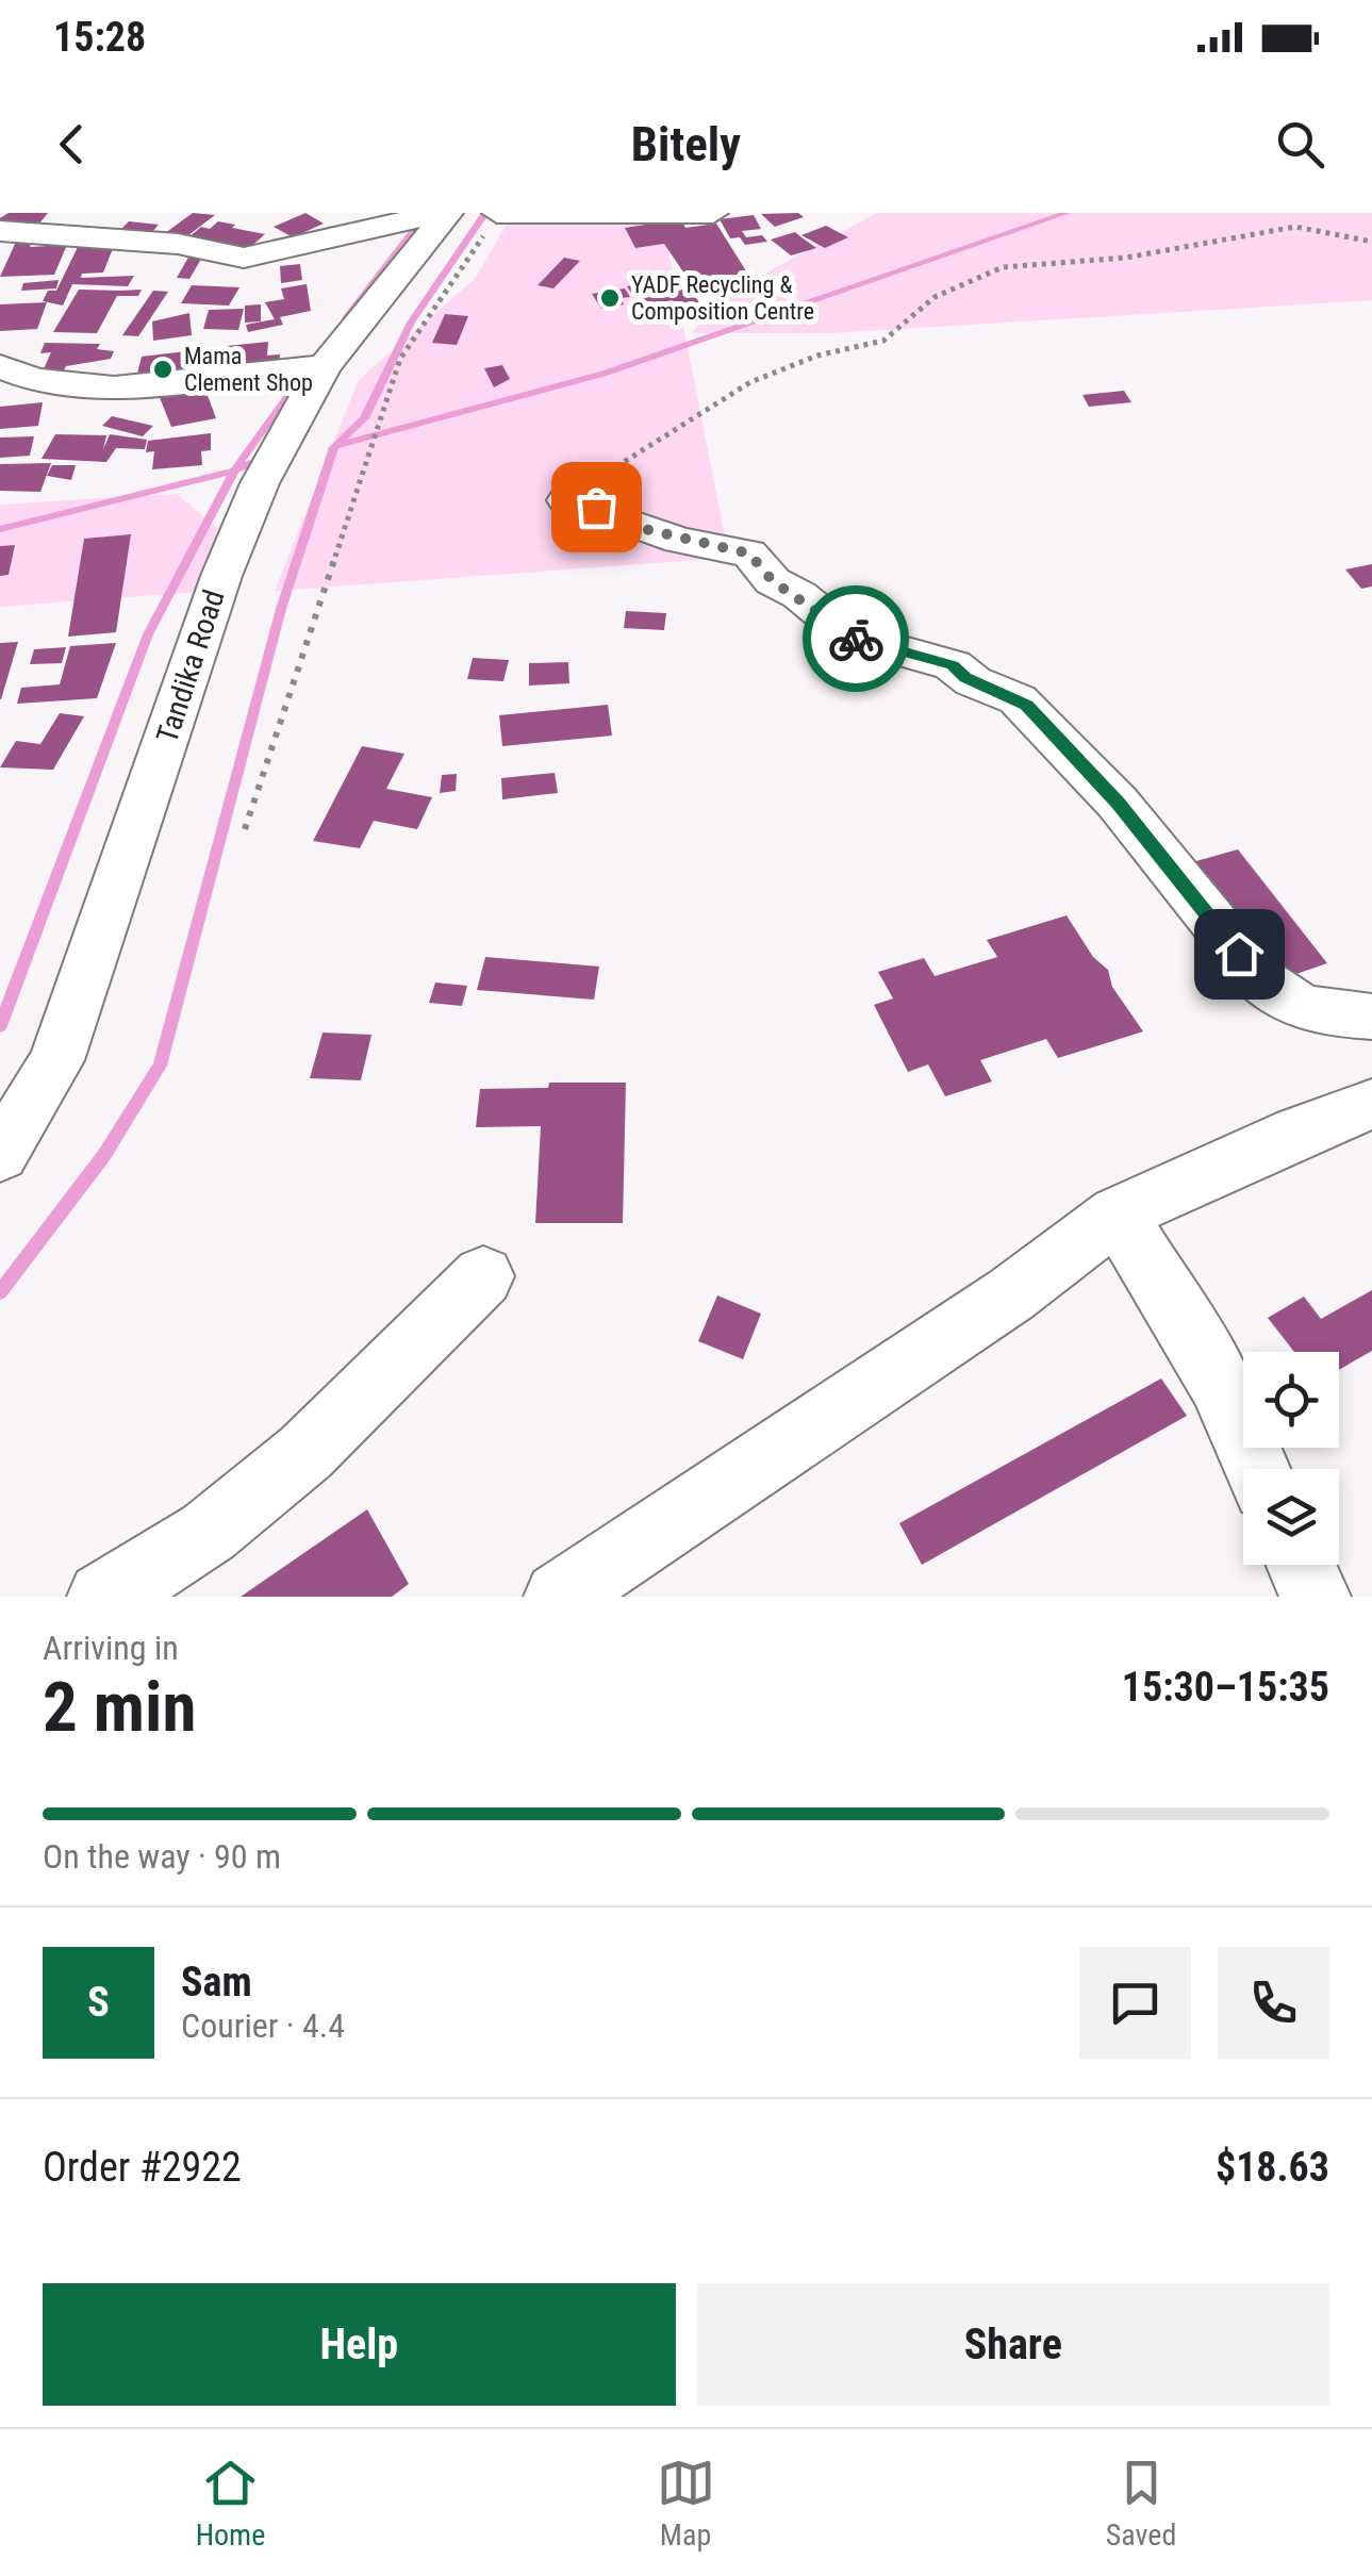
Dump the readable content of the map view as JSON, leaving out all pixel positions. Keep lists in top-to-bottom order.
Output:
{
  "streets": {
    "street": ["Tandika Road"]
  },
  "places": ["YADF Recycling & Composition Centre", "Mama Clement Shop"],
  "page": {
    "status": "15:28",
    "header": "Bitely",
    "heading": ["2 min", "Arriving in", "15:30–15:35"],
    "panel": [
      "Sam",
      "Courier · 4.4",
      "Order #2922",
      "$18.63"
    ],
    "bar": "On the way · 90 m",
    "round": "S",
    "buttons": ["Help", "Share"],
    "tabs": ["Home", "Map", "Saved"]
  }
}
